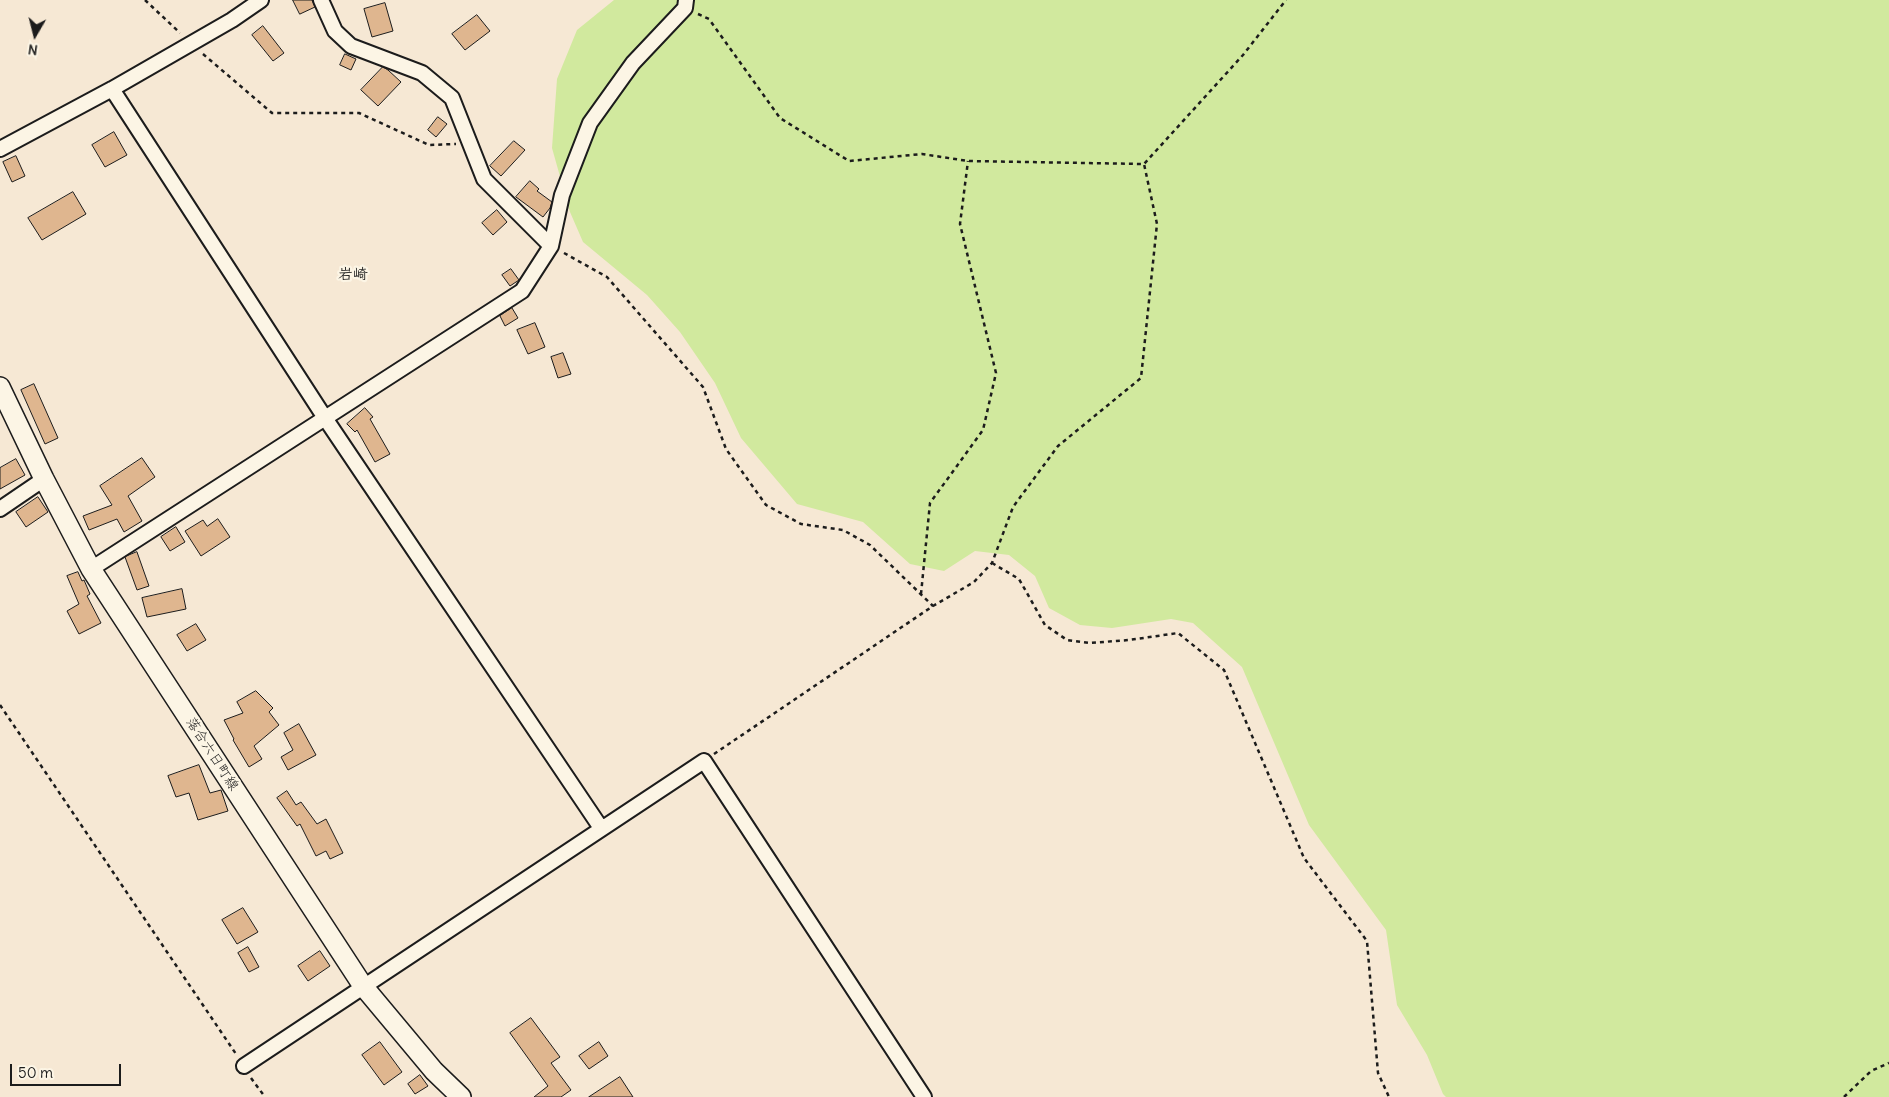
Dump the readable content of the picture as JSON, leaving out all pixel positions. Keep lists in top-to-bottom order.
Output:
{
  "streets": {
    "main road": ["落合六日町線"]
  },
  "districts": ["岩崎"],
  "scale_bar": "50 m",
  "north": "bottom"
}
